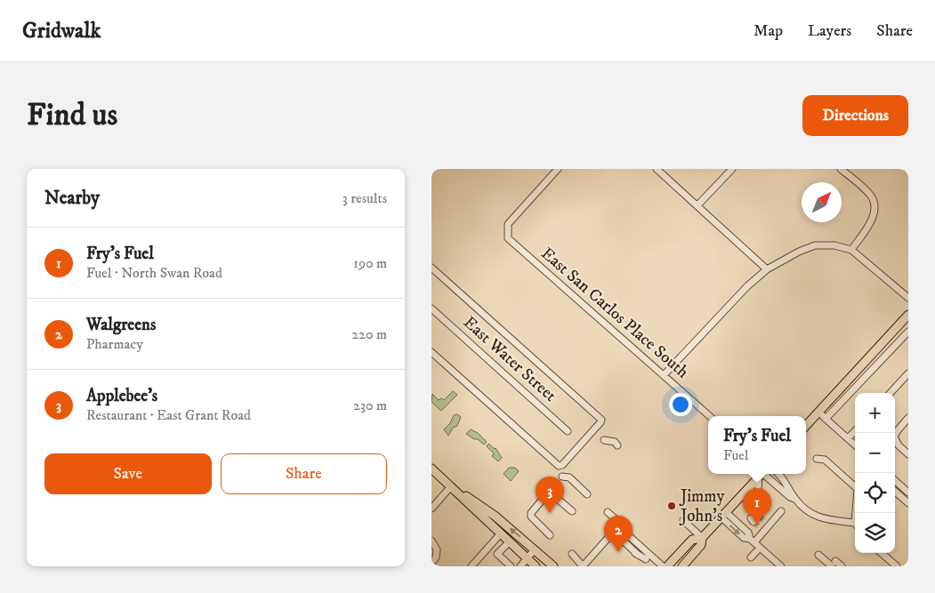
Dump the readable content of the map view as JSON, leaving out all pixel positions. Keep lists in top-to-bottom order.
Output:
{
  "streets": {
    "street": ["East San Carlos Place South", "East Water Street"]
  },
  "places": ["Jimmy John's"],
  "north": "top right",
  "page": {
    "header": "Gridwalk",
    "nav": ["Map", "Layers", "Share"],
    "buttons": [
      "Directions",
      ["Save", "Share"]
    ],
    "title": "Find us",
    "heading": ["Nearby", "3 results"],
    "list": [
      {
        "mark": "1",
        "name": "Fry's Fuel",
        "note": "Fuel · North Swan Road",
        "value": "190 m"
      },
      {
        "mark": "2",
        "name": "Walgreens",
        "note": "Pharmacy",
        "value": "220 m"
      },
      {
        "mark": "3",
        "name": "Applebee's",
        "note": "Restaurant · East Grant Road",
        "value": "230 m"
      }
    ],
    "map_buttons": ["+", "−"],
    "popup": ["Fry's Fuel", "Fuel"],
    "pins": ["3", "1", "2"]
  }
}
